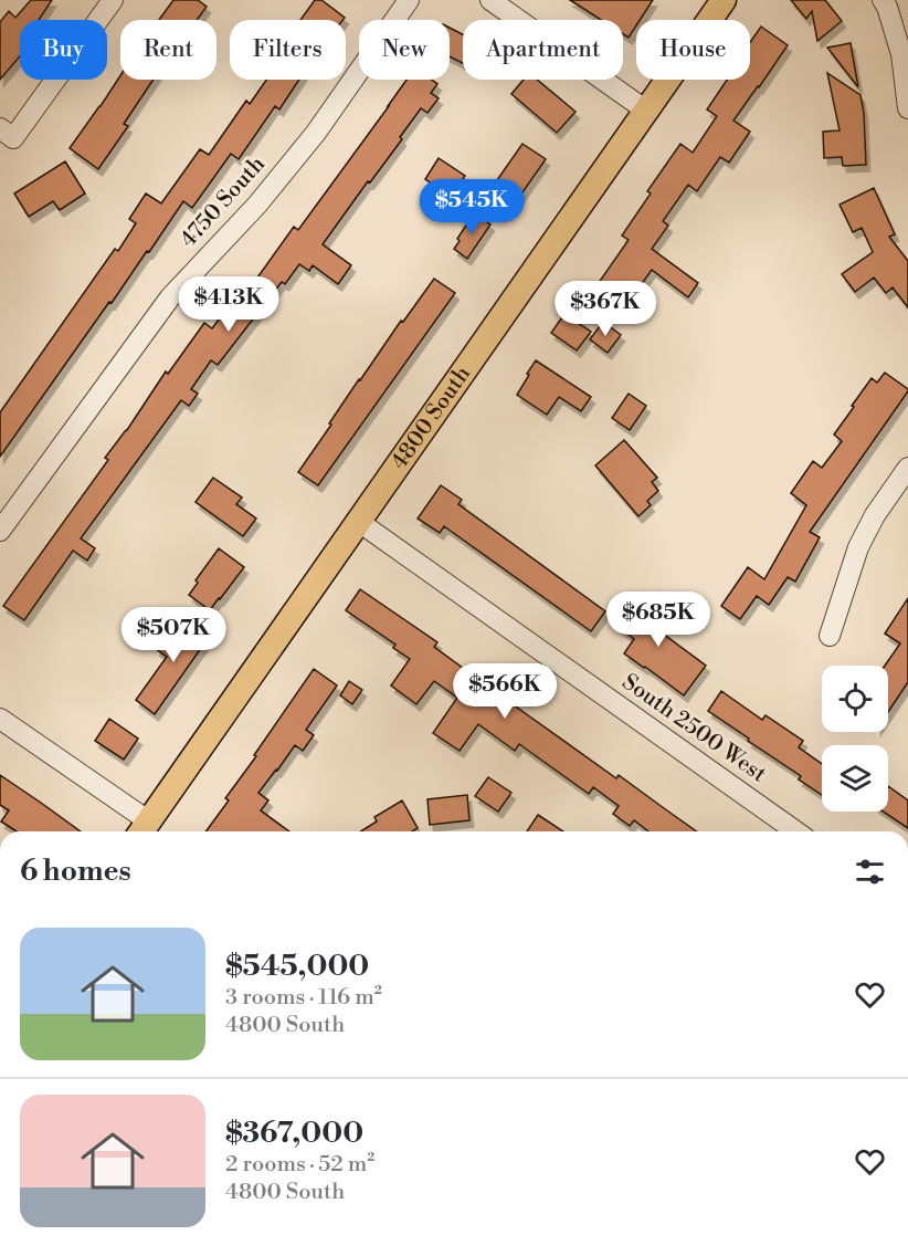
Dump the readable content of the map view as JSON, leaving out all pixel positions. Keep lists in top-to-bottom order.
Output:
{
  "streets": {
    "main road": ["4800 South"],
    "street": ["4750 South", "South 2500 West"]
  },
  "crossings": [
    ["4800 South", "South 2500 West"]
  ],
  "page": {
    "chip": [
      "Buy",
      "Rent",
      "Filters",
      "New",
      "Apartment",
      "House"
    ],
    "price": [
      "$545K",
      "$413K",
      "$367K",
      "$685K",
      "$507K",
      "$566K"
    ],
    "heading": "6 homes",
    "list": [
      {
        "name": "$545,000",
        "note": "3 rooms · 116 m² · 4800 South"
      },
      {
        "name": "$367,000",
        "note": "2 rooms · 52 m² · 4800 South"
      }
    ]
  }
}
